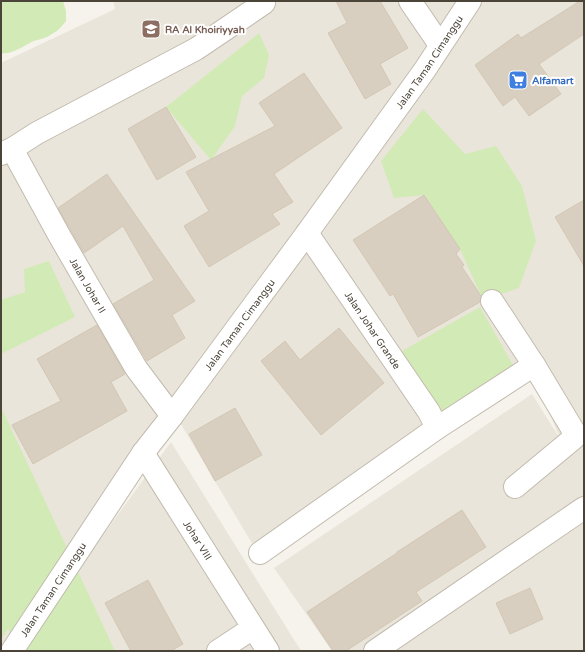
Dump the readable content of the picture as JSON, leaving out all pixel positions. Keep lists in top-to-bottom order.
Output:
{
  "streets": {
    "street": [
      "Jalan Taman Cimanggu",
      "Jalan Johar II",
      "Jalan Johar Grande",
      "Johar VIII"
    ]
  },
  "crossings": [
    ["Jalan Taman Cimanggu", "Jalan Johar II"],
    ["Jalan Taman Cimanggu", "Jalan Johar Grande"],
    ["Jalan Taman Cimanggu", "Johar VIII"]
  ],
  "places": {
    "school or university": ["RA Al Khoiriyyah"],
    "supermarket": ["Alfamart"]
  }
}
